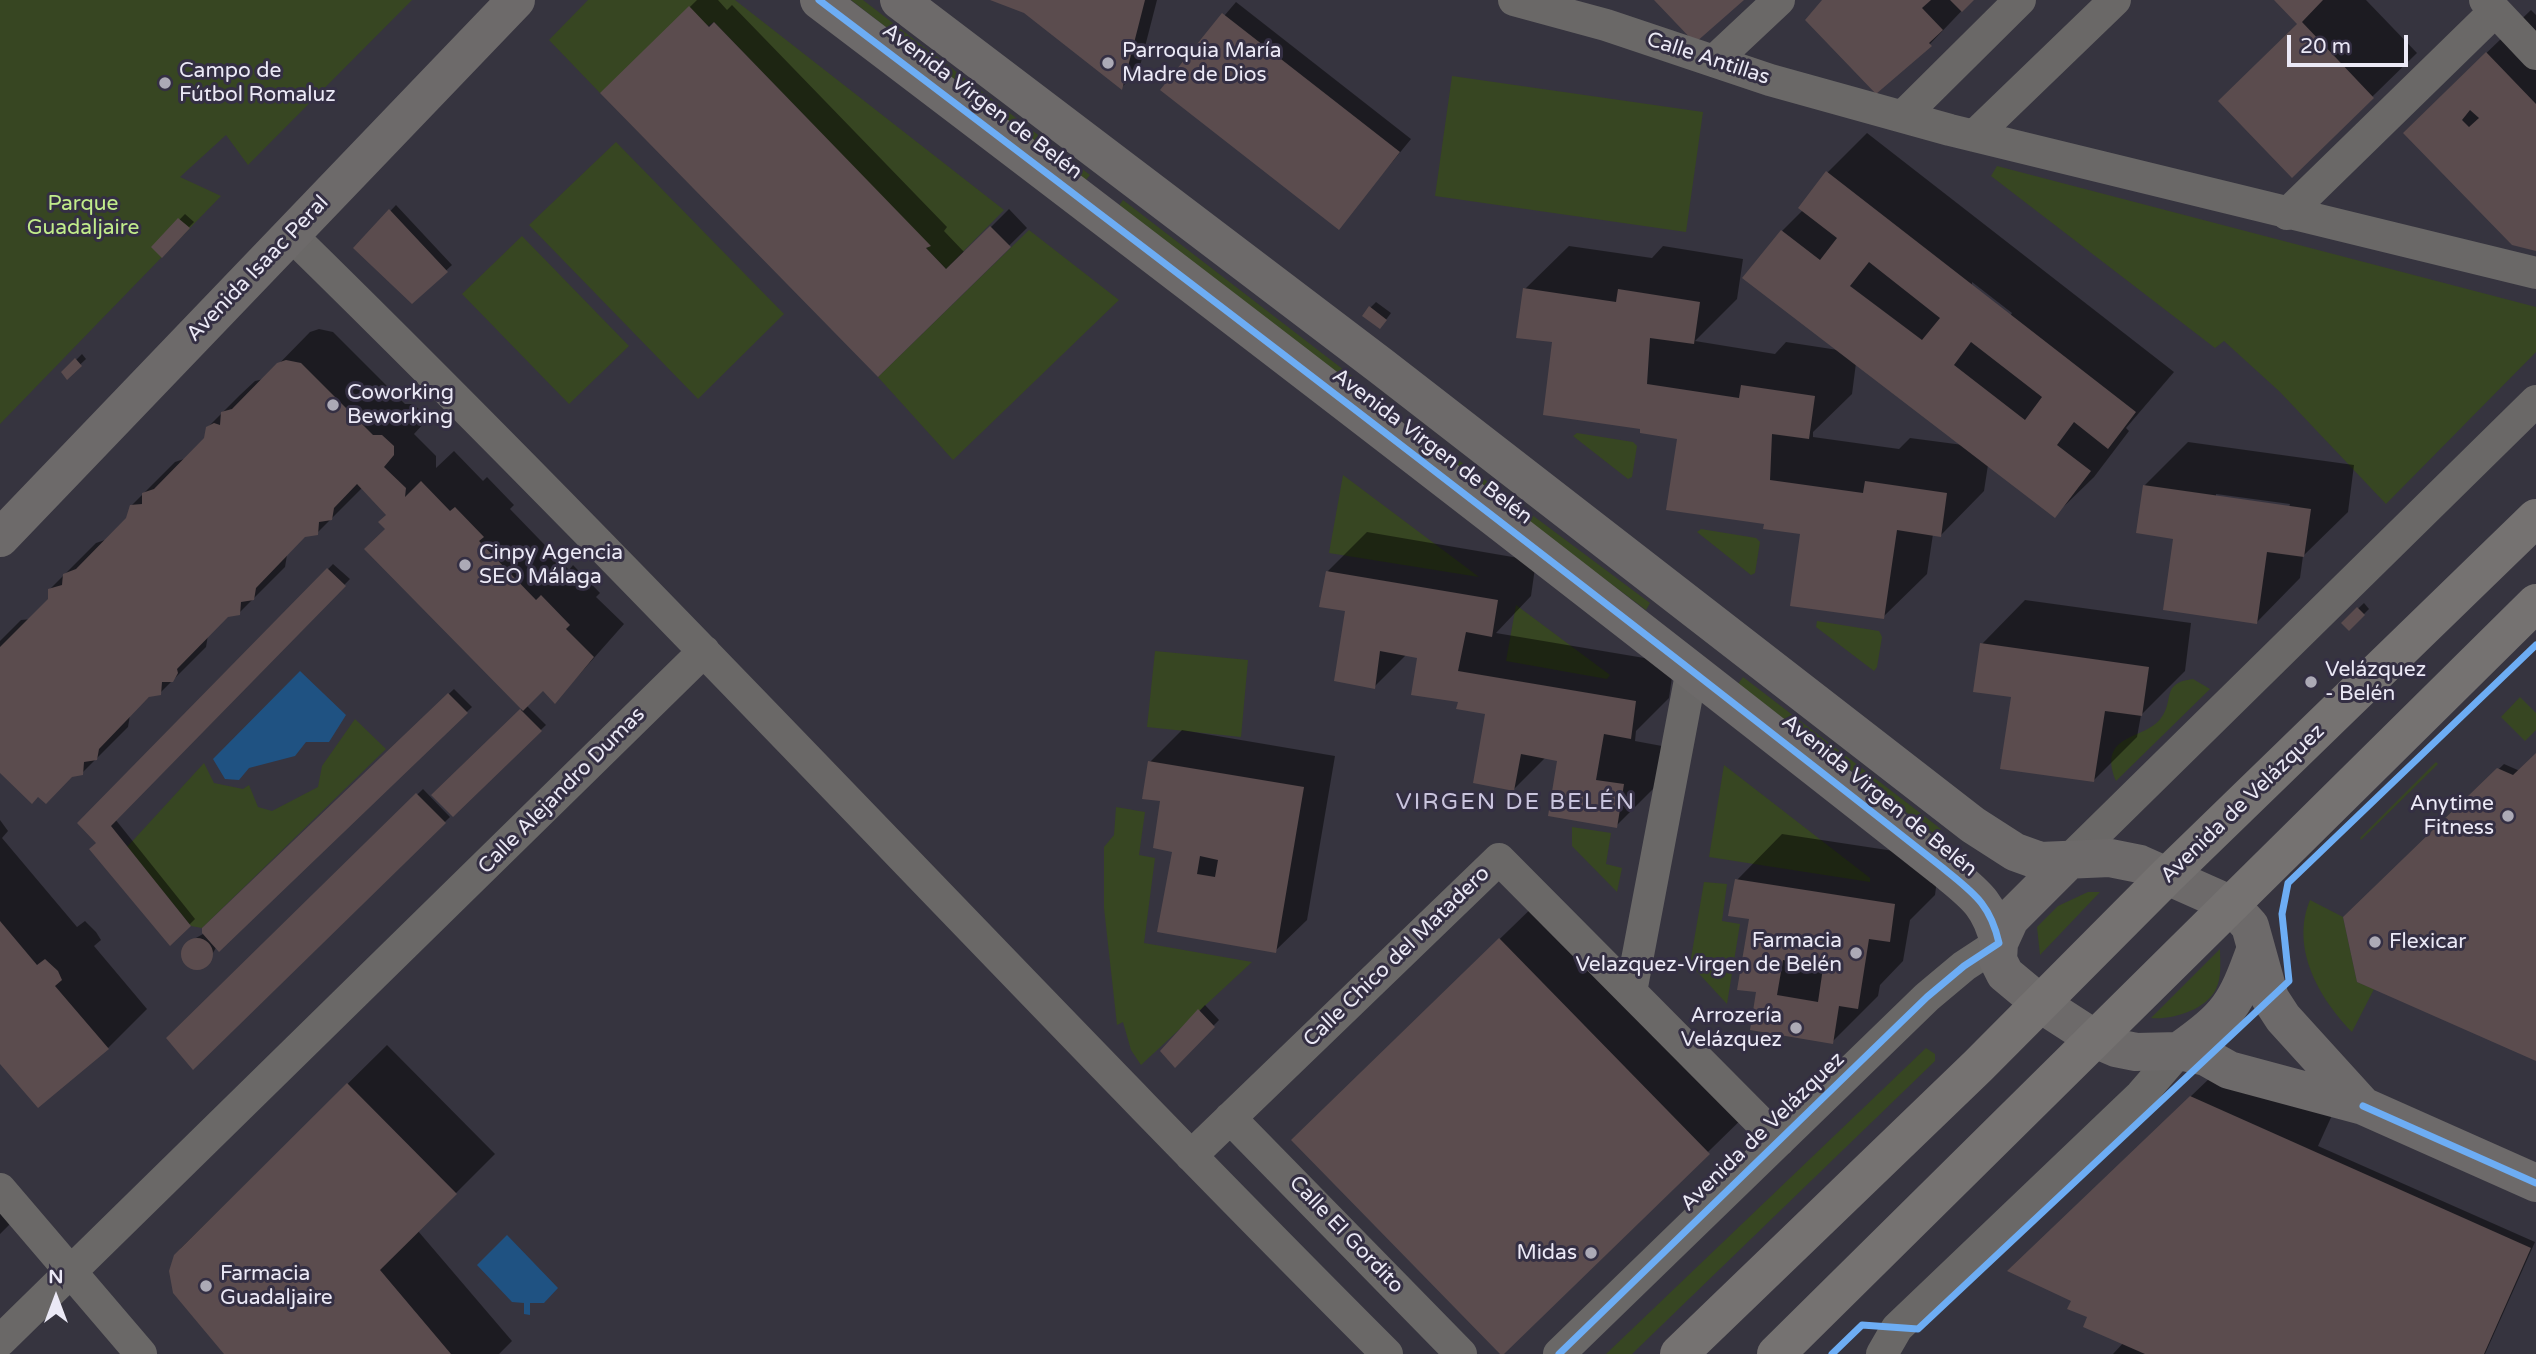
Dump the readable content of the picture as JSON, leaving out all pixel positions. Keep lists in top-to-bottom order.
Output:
{
  "streets": {
    "main road": ["Avenida de Velázquez"],
    "street": [
      "Calle Antillas",
      "Avenida Virgen de Belén",
      "Avenida Isaac Peral",
      "Calle Alejandro Dumas",
      "Calle Chico del Matadero",
      "Calle El Gordito"
    ]
  },
  "crossings": [
    ["Avenida Virgen de Belén", "Avenida de Velázquez"],
    ["Avenida de Velázquez", "Calle Chico del Matadero"],
    ["Calle Chico del Matadero", "Calle El Gordito"]
  ],
  "districts": ["VIRGEN DE BELÉN"],
  "parks": ["Parque Guadaljaire"],
  "places": [
    "Parroquia María Madre de Dios",
    "Campo de Fútbol Romaluz",
    "Coworking Beworking",
    "Cinpy Agencia SEO Málaga",
    "Velázquez - Belén",
    "Anytime Fitness",
    "Flexicar",
    "Farmacia Velazquez-Virgen de Belén",
    "Arrozería Velázquez",
    "Midas",
    "Farmacia Guadaljaire"
  ],
  "scale_bar": "20 m",
  "north": "top"
}
